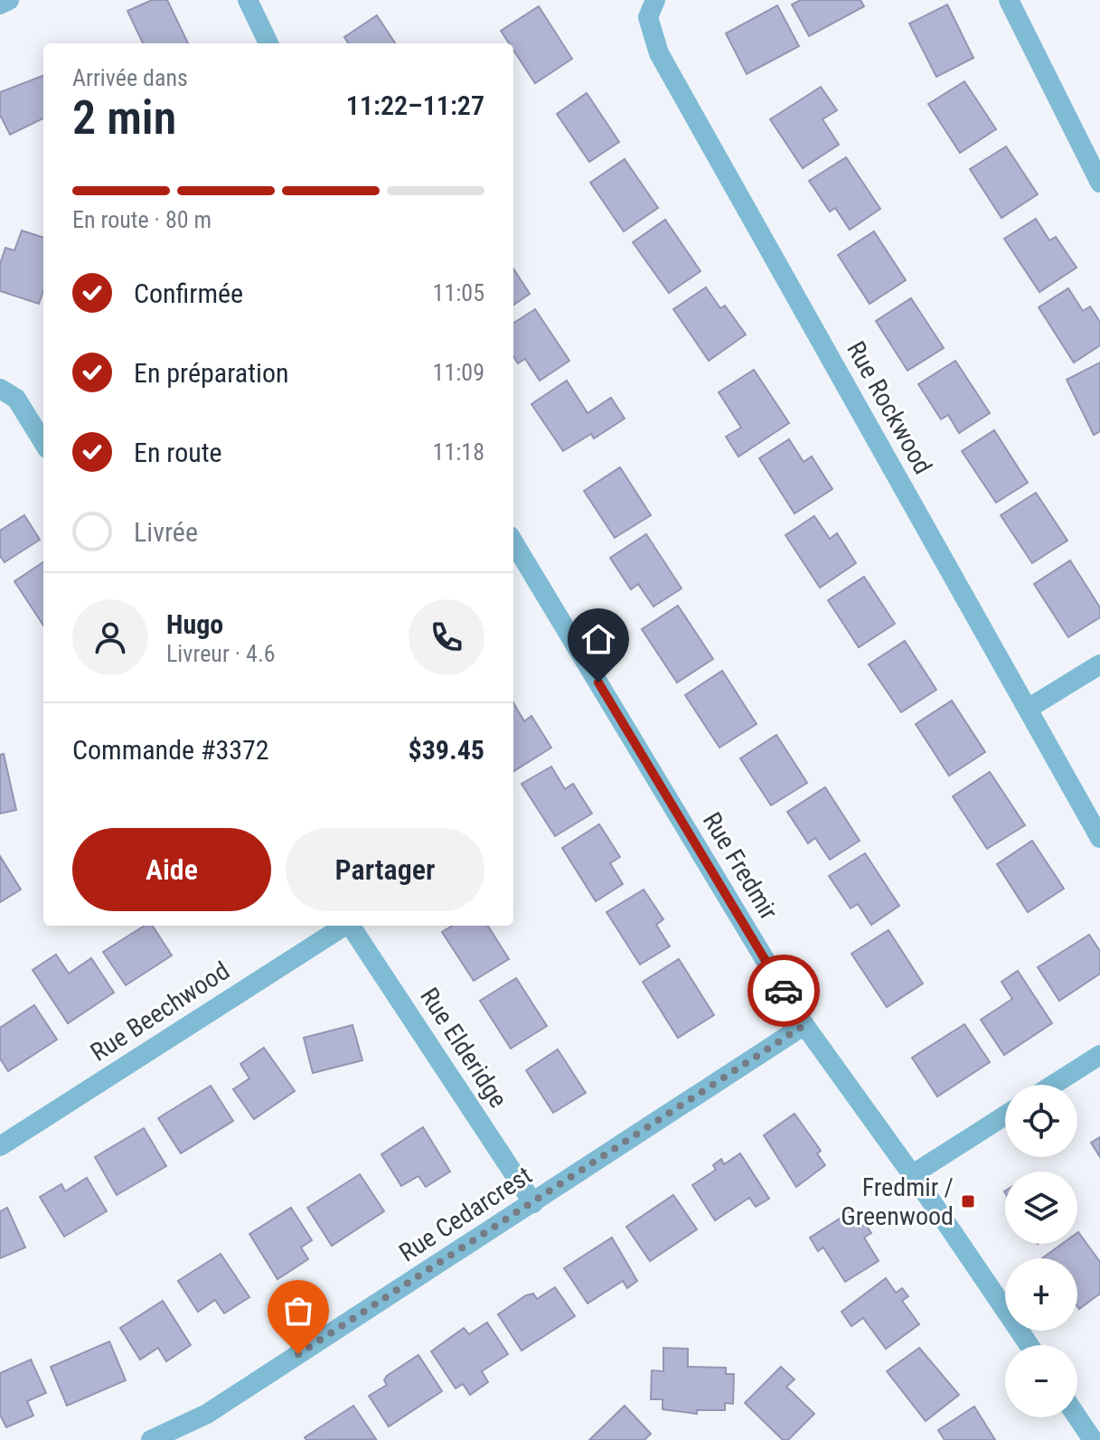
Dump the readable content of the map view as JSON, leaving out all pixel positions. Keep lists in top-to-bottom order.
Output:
{
  "streets": {
    "street": [
      "Rue Rockwood",
      "Rue Fredmir",
      "Rue Beechwood",
      "Rue Elderidge",
      "Rue Cedarcrest"
    ]
  },
  "crossings": [
    ["Rue Fredmir", "Rue Cedarcrest"],
    ["Rue Elderidge", "Rue Cedarcrest"]
  ],
  "places": {
    "transit": ["Fredmir / Greenwood"]
  },
  "page": {
    "heading": ["2 min", "Arrivée dans", "11:22–11:27"],
    "panel": [
      "Hugo",
      "Livreur · 4.6",
      "Commande #3372",
      "$39.45"
    ],
    "bar": "En route · 80 m",
    "list": [
      ["Confirmée", "11:05"],
      ["En préparation", "11:09"],
      ["En route", "11:18"],
      "Livrée"
    ],
    "buttons": ["Aide", "Partager"],
    "map_buttons": ["+", "−"]
  }
}
